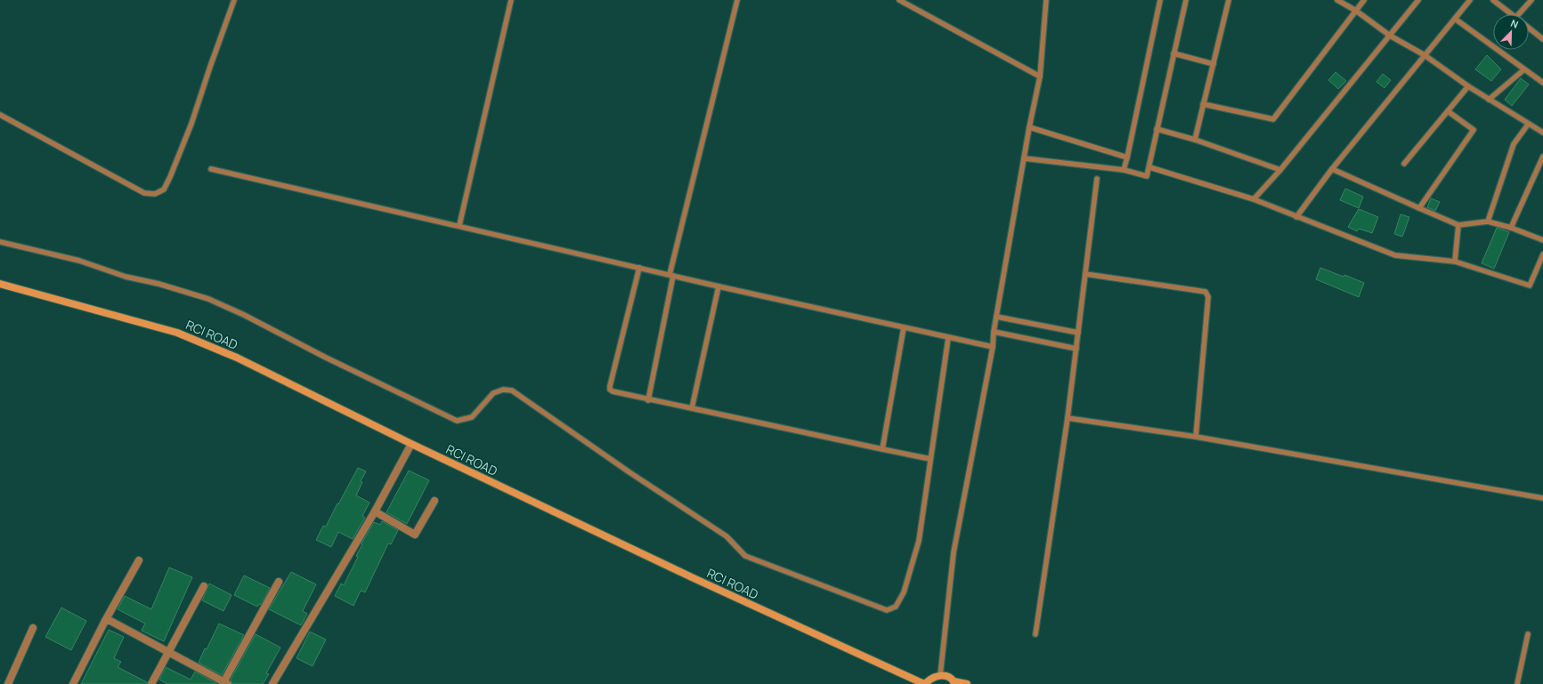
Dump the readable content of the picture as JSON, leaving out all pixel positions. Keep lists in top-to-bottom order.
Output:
{
  "streets": {
    "street": ["RCI ROAD"]
  },
  "north": "top right"
}
